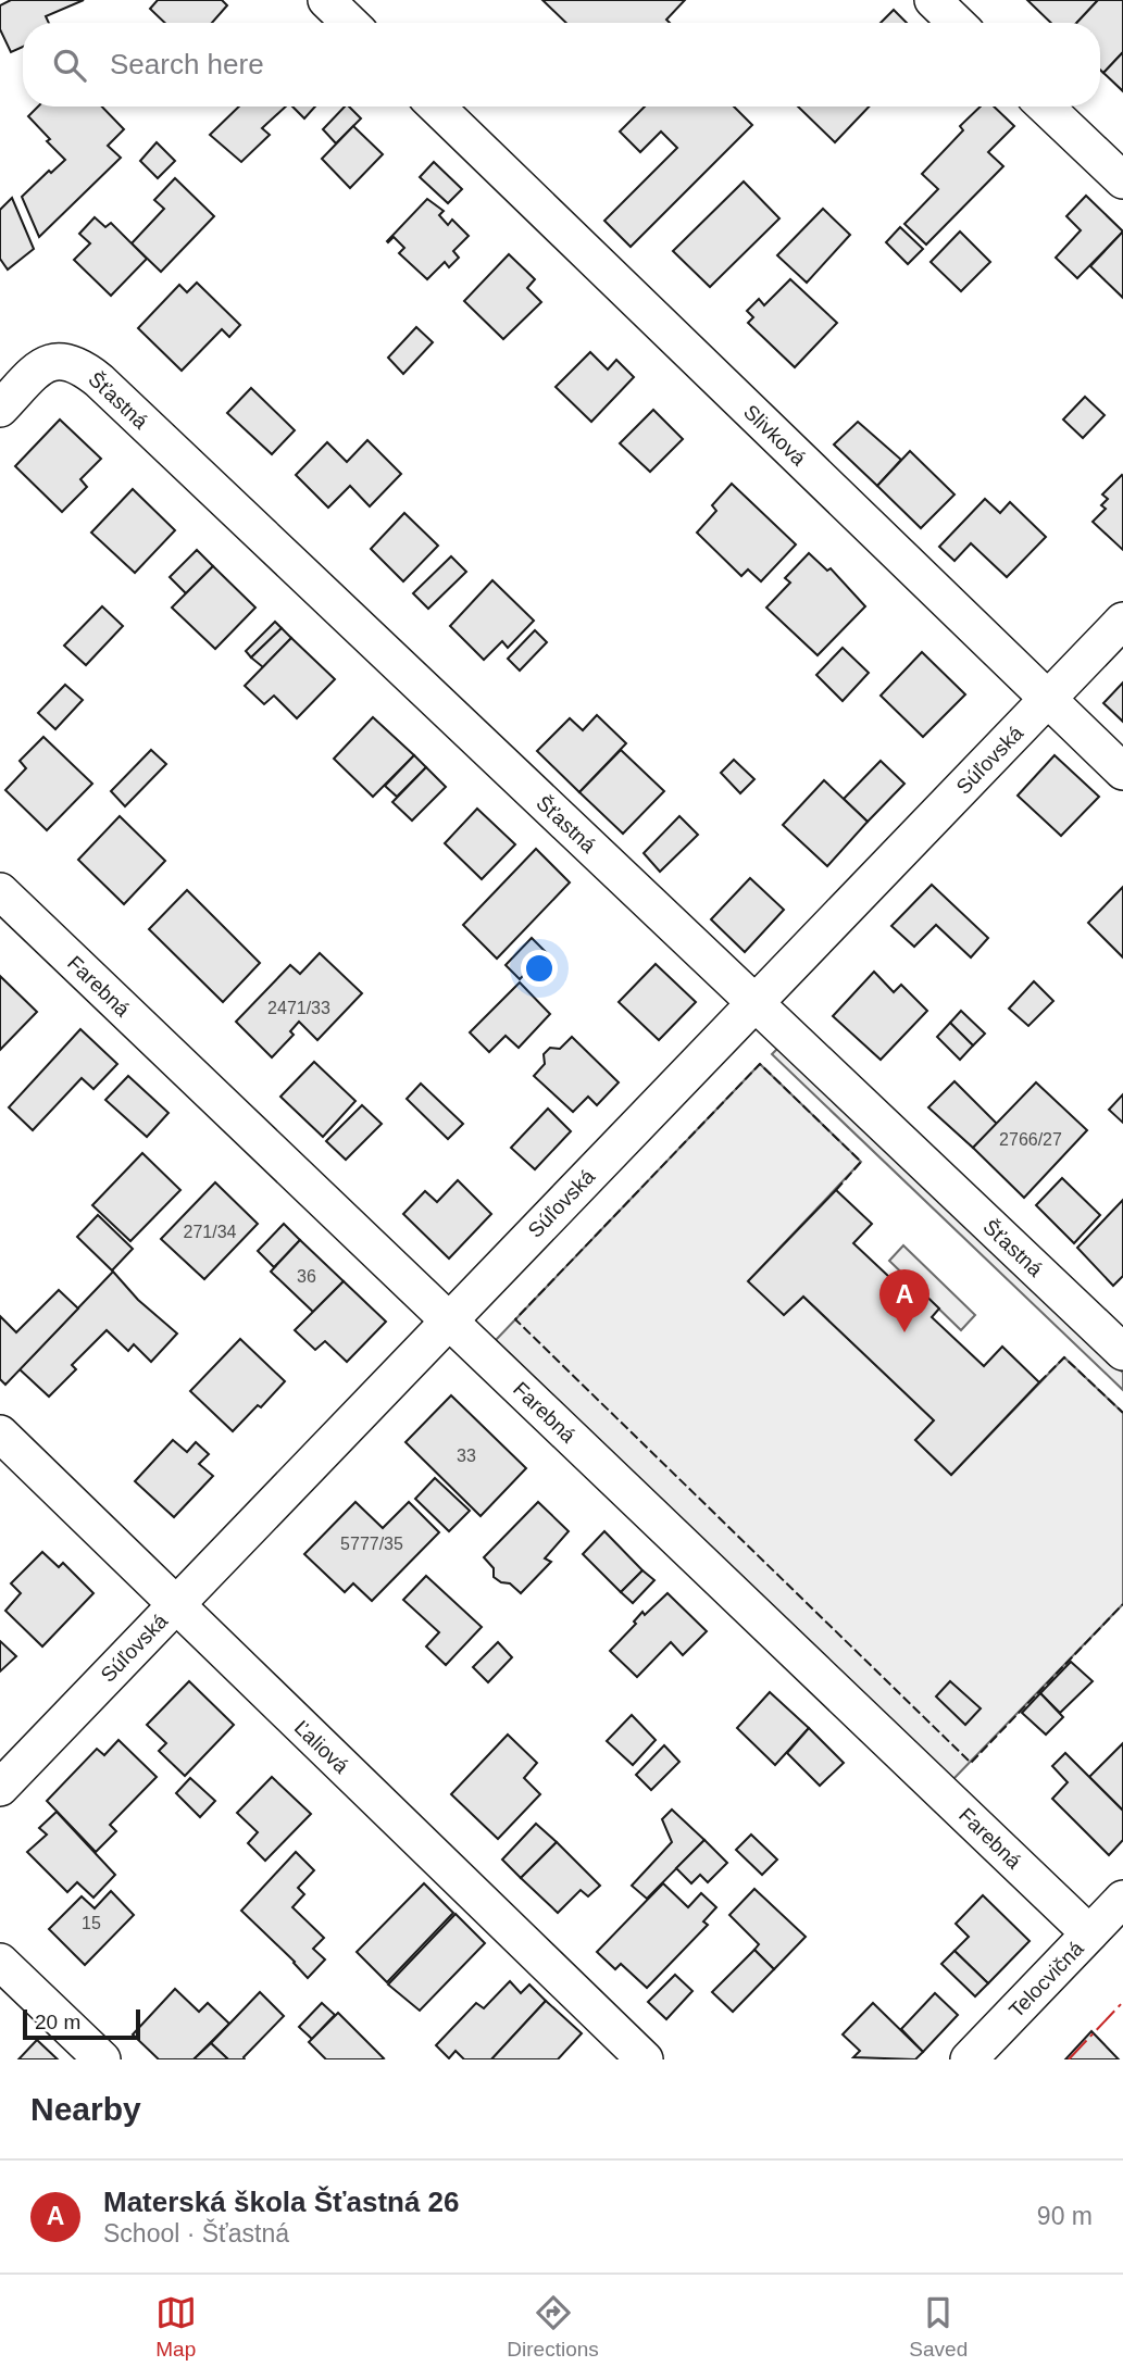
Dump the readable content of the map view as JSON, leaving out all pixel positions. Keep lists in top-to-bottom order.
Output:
{
  "streets": {
    "street": [
      "Šťastná",
      "Slivková",
      "Súľovská",
      "Farebná",
      "Ľaliová",
      "Telocvičná"
    ]
  },
  "crossings": [
    ["Šťastná", "Súľovská"],
    ["Slivková", "Súľovská"],
    ["Súľovská", "Farebná"],
    ["Súľovská", "Ľaliová"],
    ["Farebná", "Telocvičná"]
  ],
  "house_numbers": [
    "2471/33",
    "2766/27",
    "271/34",
    "36",
    "33",
    "5777/35",
    "15"
  ],
  "scale_bar": "20 m",
  "page": {
    "search": "Search here",
    "pins": "A",
    "scale": "20 m",
    "heading": "Nearby",
    "list": [
      {
        "mark": "A",
        "name": "Materská škola Šťastná 26",
        "note": "School · Šťastná",
        "value": "90 m"
      }
    ],
    "nav": ["Map", "Directions", "Saved"]
  }
}
